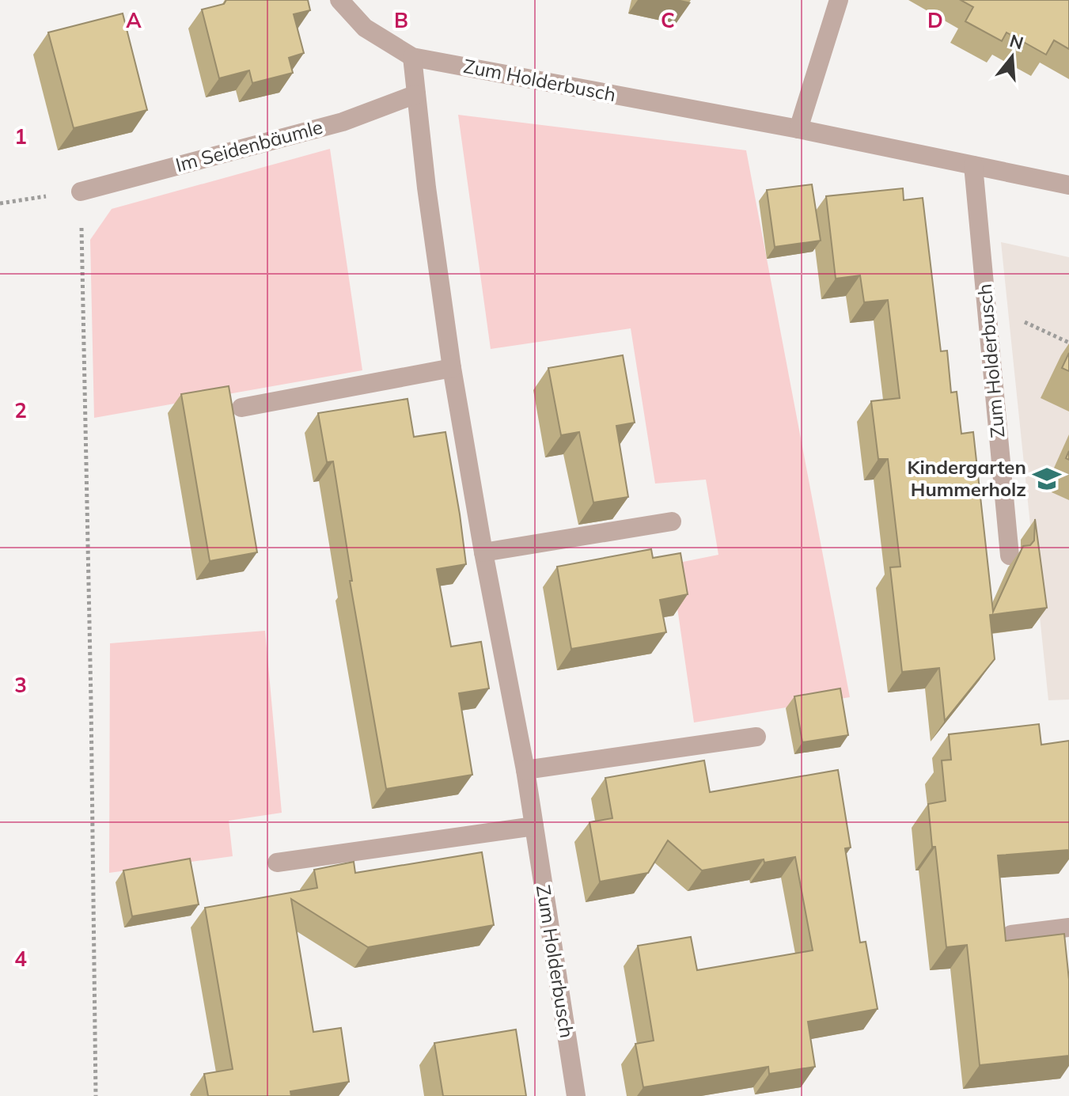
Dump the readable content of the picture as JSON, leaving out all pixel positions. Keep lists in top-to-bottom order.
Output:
{
  "streets": {
    "street": ["Zum Holderbusch", "Im Seidenbäumle"]
  },
  "crossings": [
    ["Zum Holderbusch", "Im Seidenbäumle"]
  ],
  "places": {
    "school or university": ["Kindergarten Hummerholz"]
  },
  "north": "top",
  "grid": {
    "columns": [
      "A",
      "B",
      "C",
      "D"
    ],
    "rows": [
      "1",
      "2",
      "3",
      "4"
    ]
  }
}
